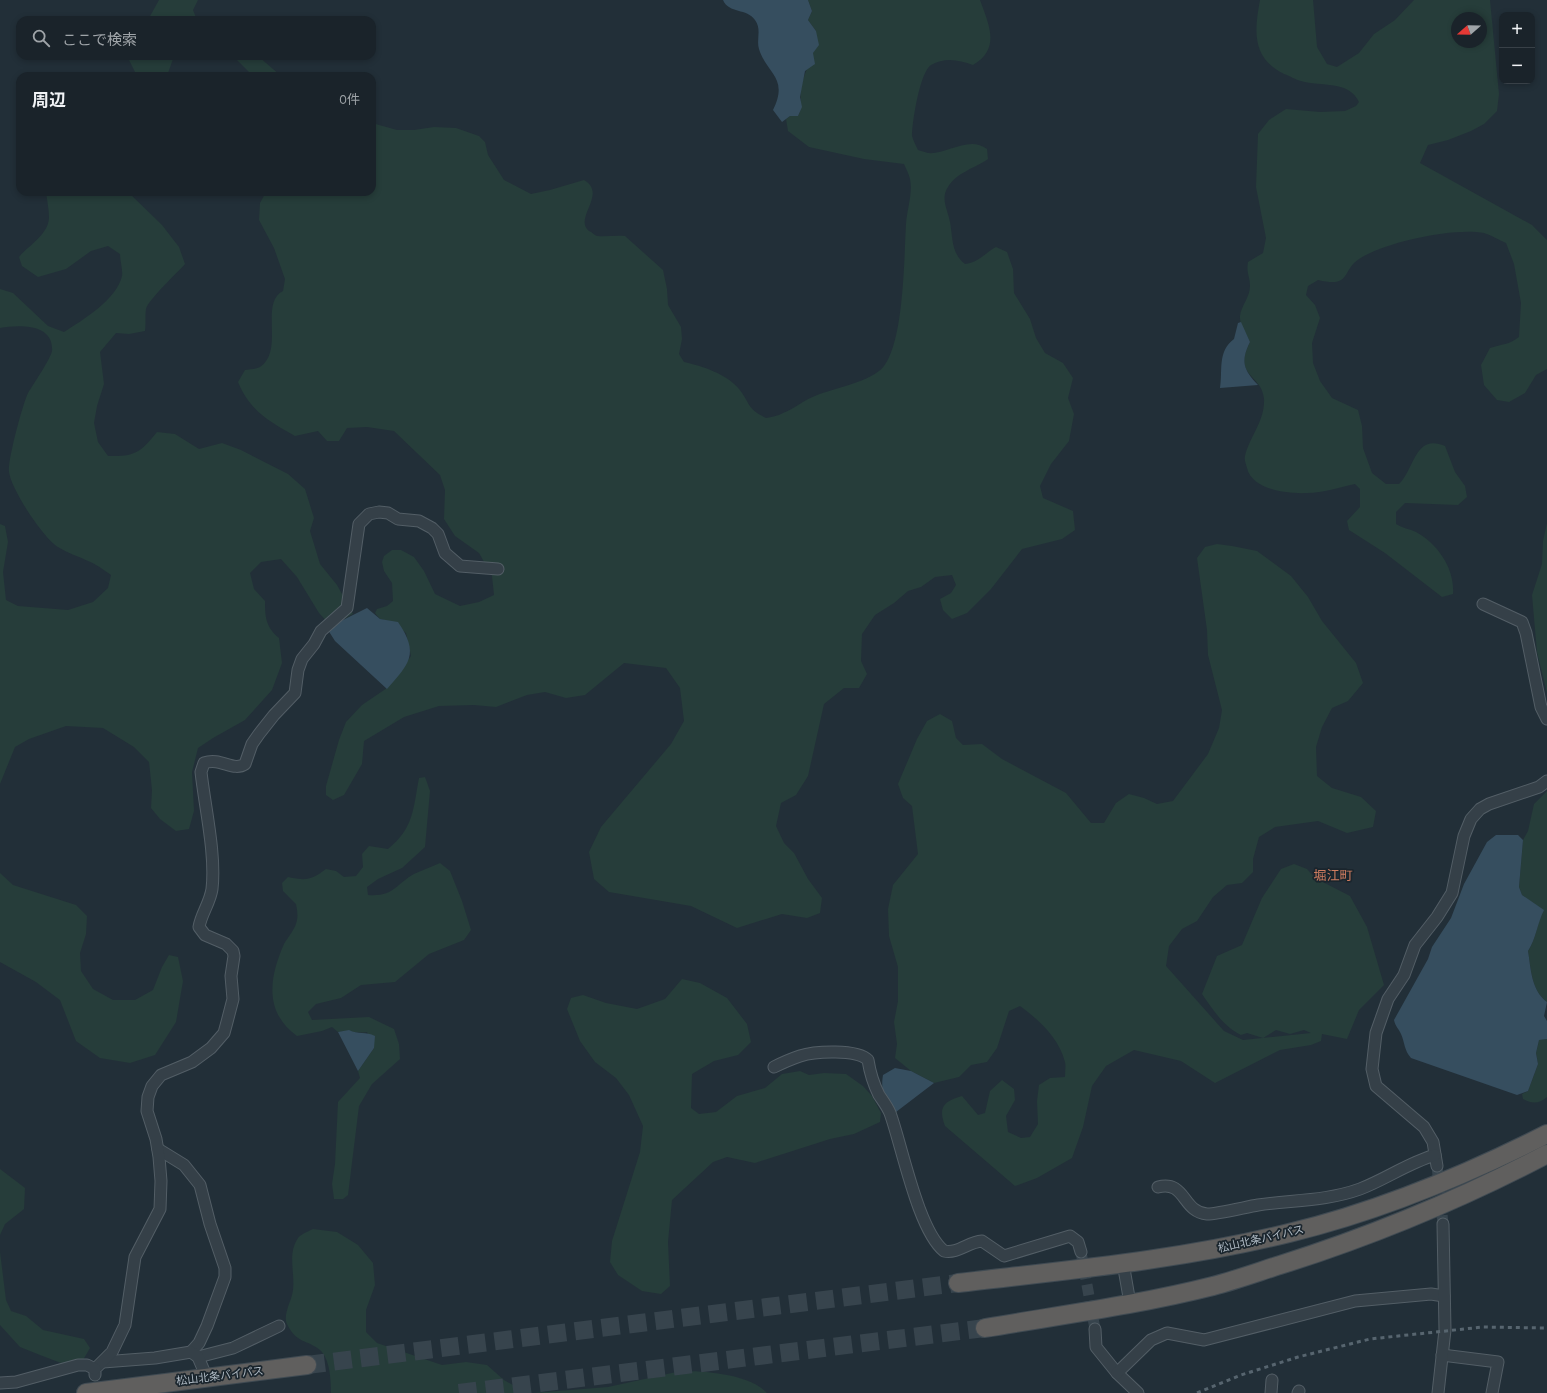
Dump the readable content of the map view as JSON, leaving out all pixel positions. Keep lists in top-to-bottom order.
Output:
{
  "streets": {
    "highway": ["松山北条バイパス"]
  },
  "districts": ["堀江町"],
  "north": "left",
  "page": {
    "map_buttons": ["+", "−"],
    "search": "ここで検索",
    "heading": ["周辺", "0件"]
  }
}
